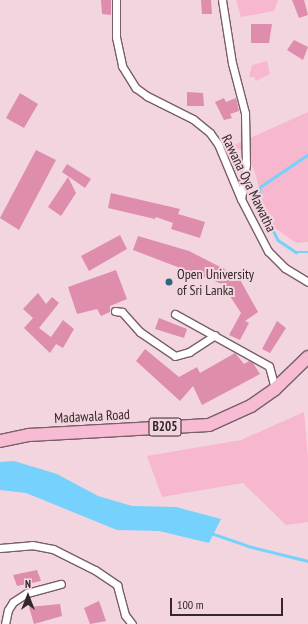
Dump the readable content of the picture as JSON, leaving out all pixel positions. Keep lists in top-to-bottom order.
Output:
{
  "streets": {
    "main road": ["Madawala Road", "B205"],
    "street": ["Rawana Oya Mawatha"]
  },
  "places": ["Open University of Sri Lanka"],
  "scale_bar": "100 m",
  "north": "top"
}
